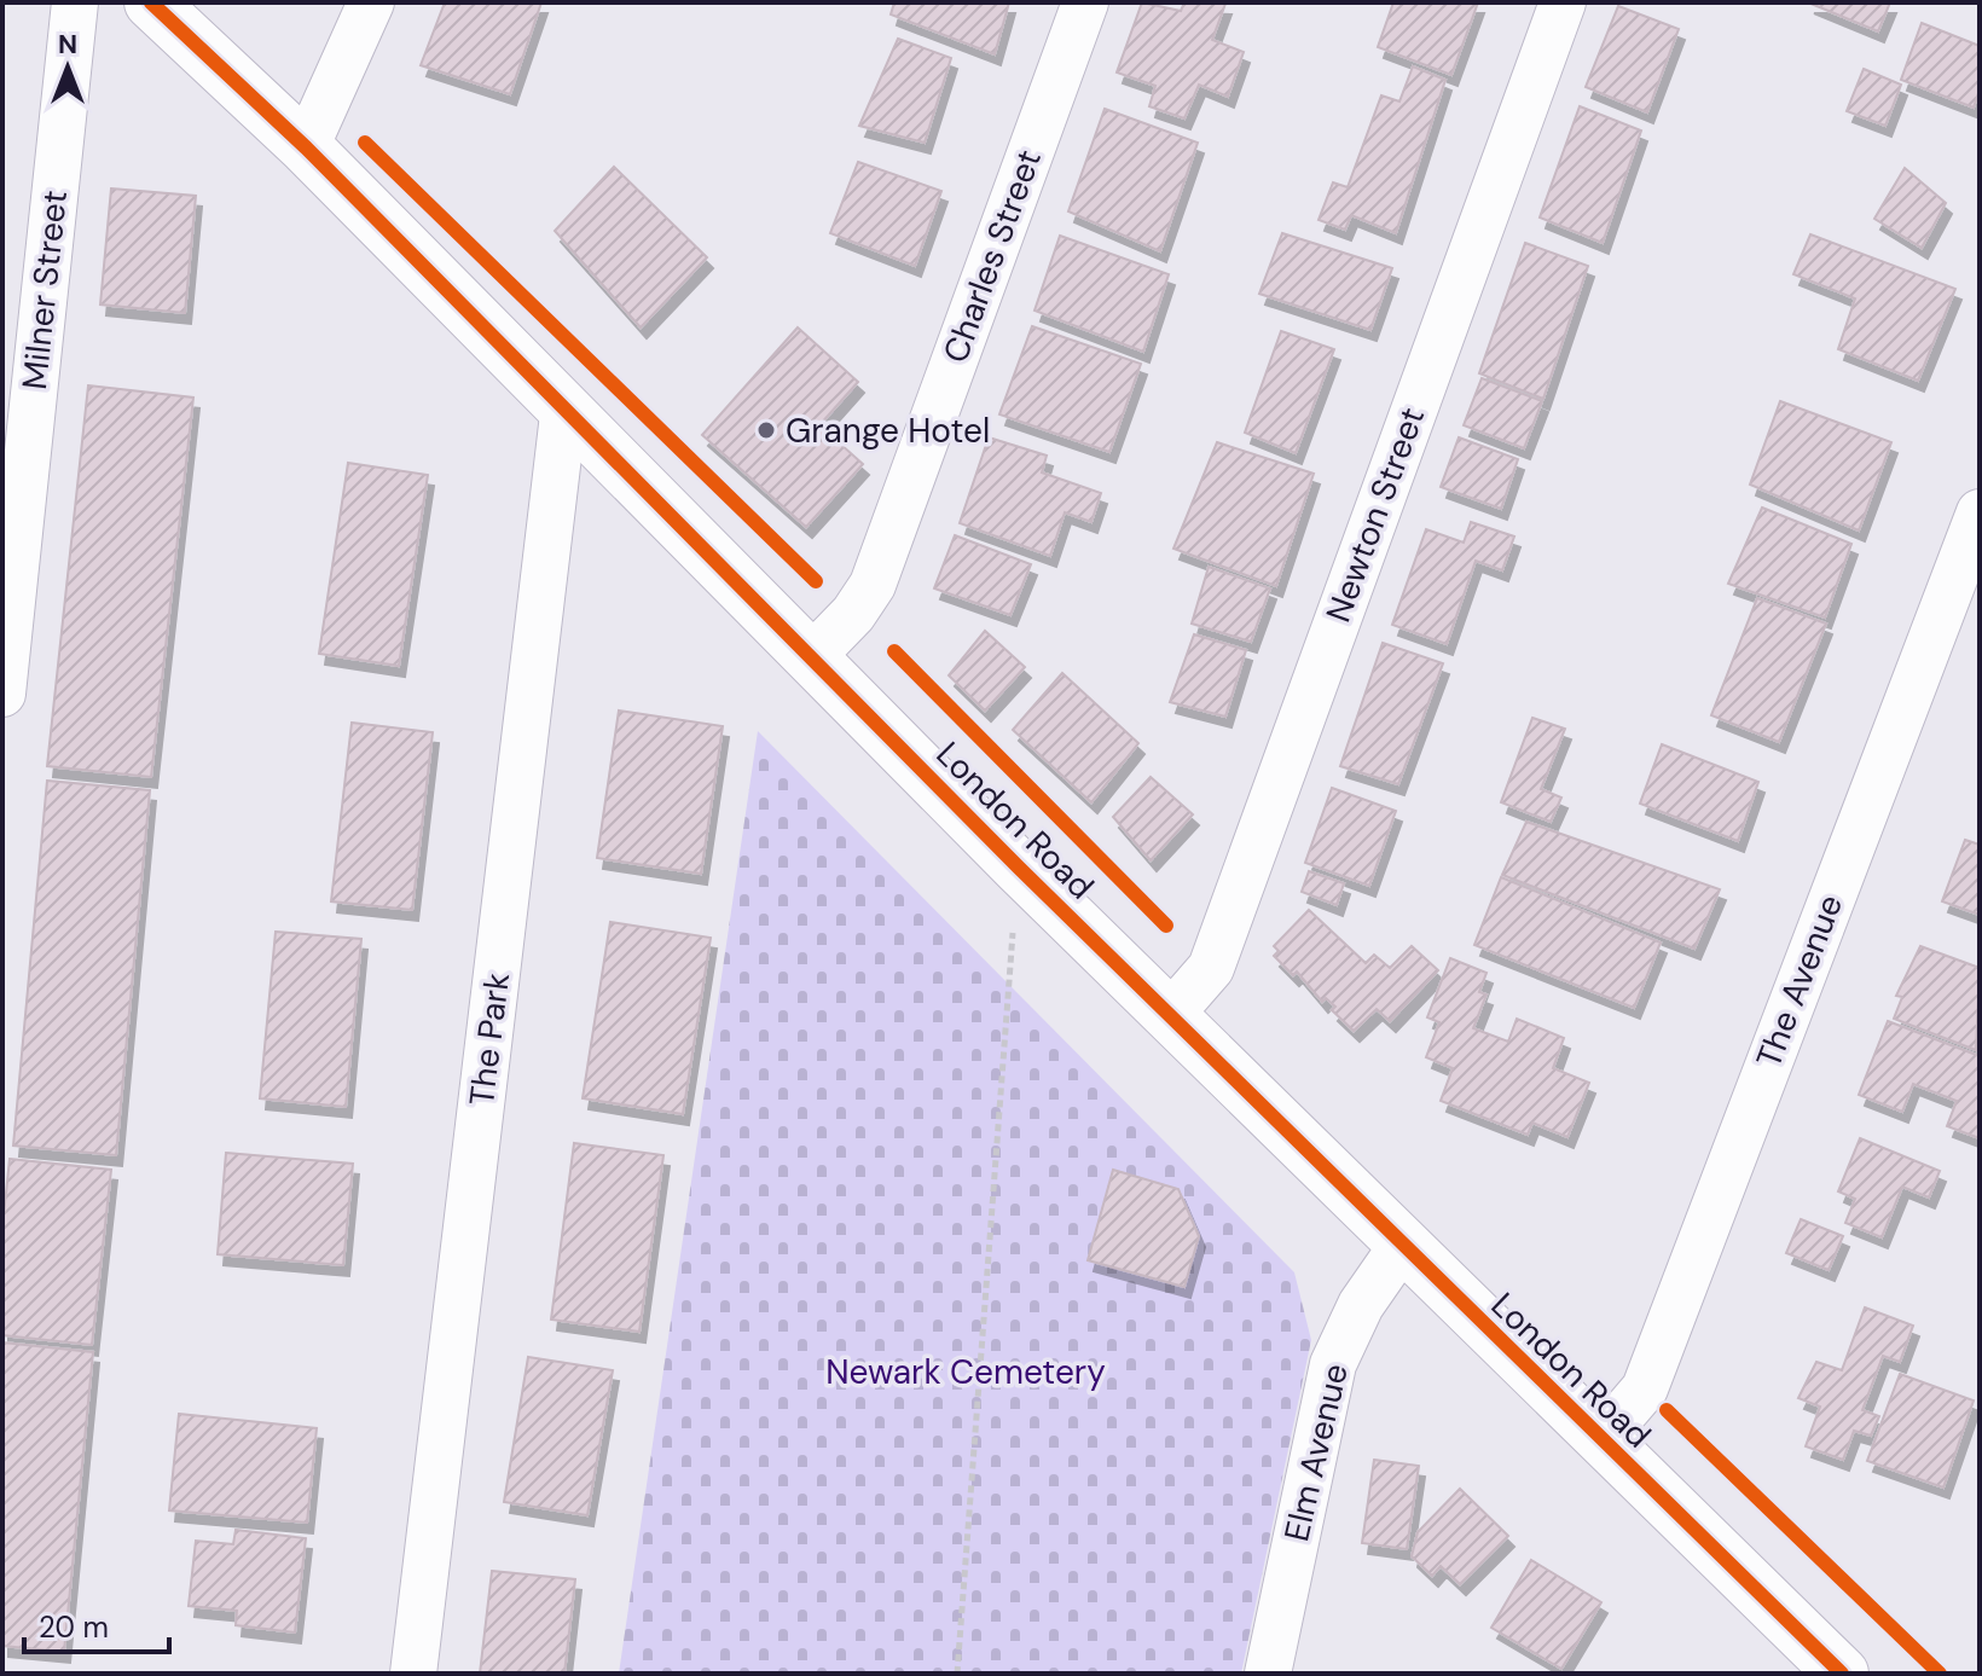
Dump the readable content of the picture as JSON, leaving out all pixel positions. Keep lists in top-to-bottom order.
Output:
{
  "streets": {
    "main road": ["London Road"],
    "street": [
      "Charles Street",
      "Milner Street",
      "Newton Street",
      "The Avenue",
      "The Park",
      "Elm Avenue"
    ]
  },
  "crossings": [
    ["Charles Street", "London Road"],
    ["Newton Street", "London Road"],
    ["London Road", "The Avenue"],
    ["London Road", "The Park"],
    ["London Road", "Elm Avenue"]
  ],
  "parks": ["Newark Cemetery"],
  "places": ["Grange Hotel"],
  "scale_bar": "20 m",
  "north": "top"
}
